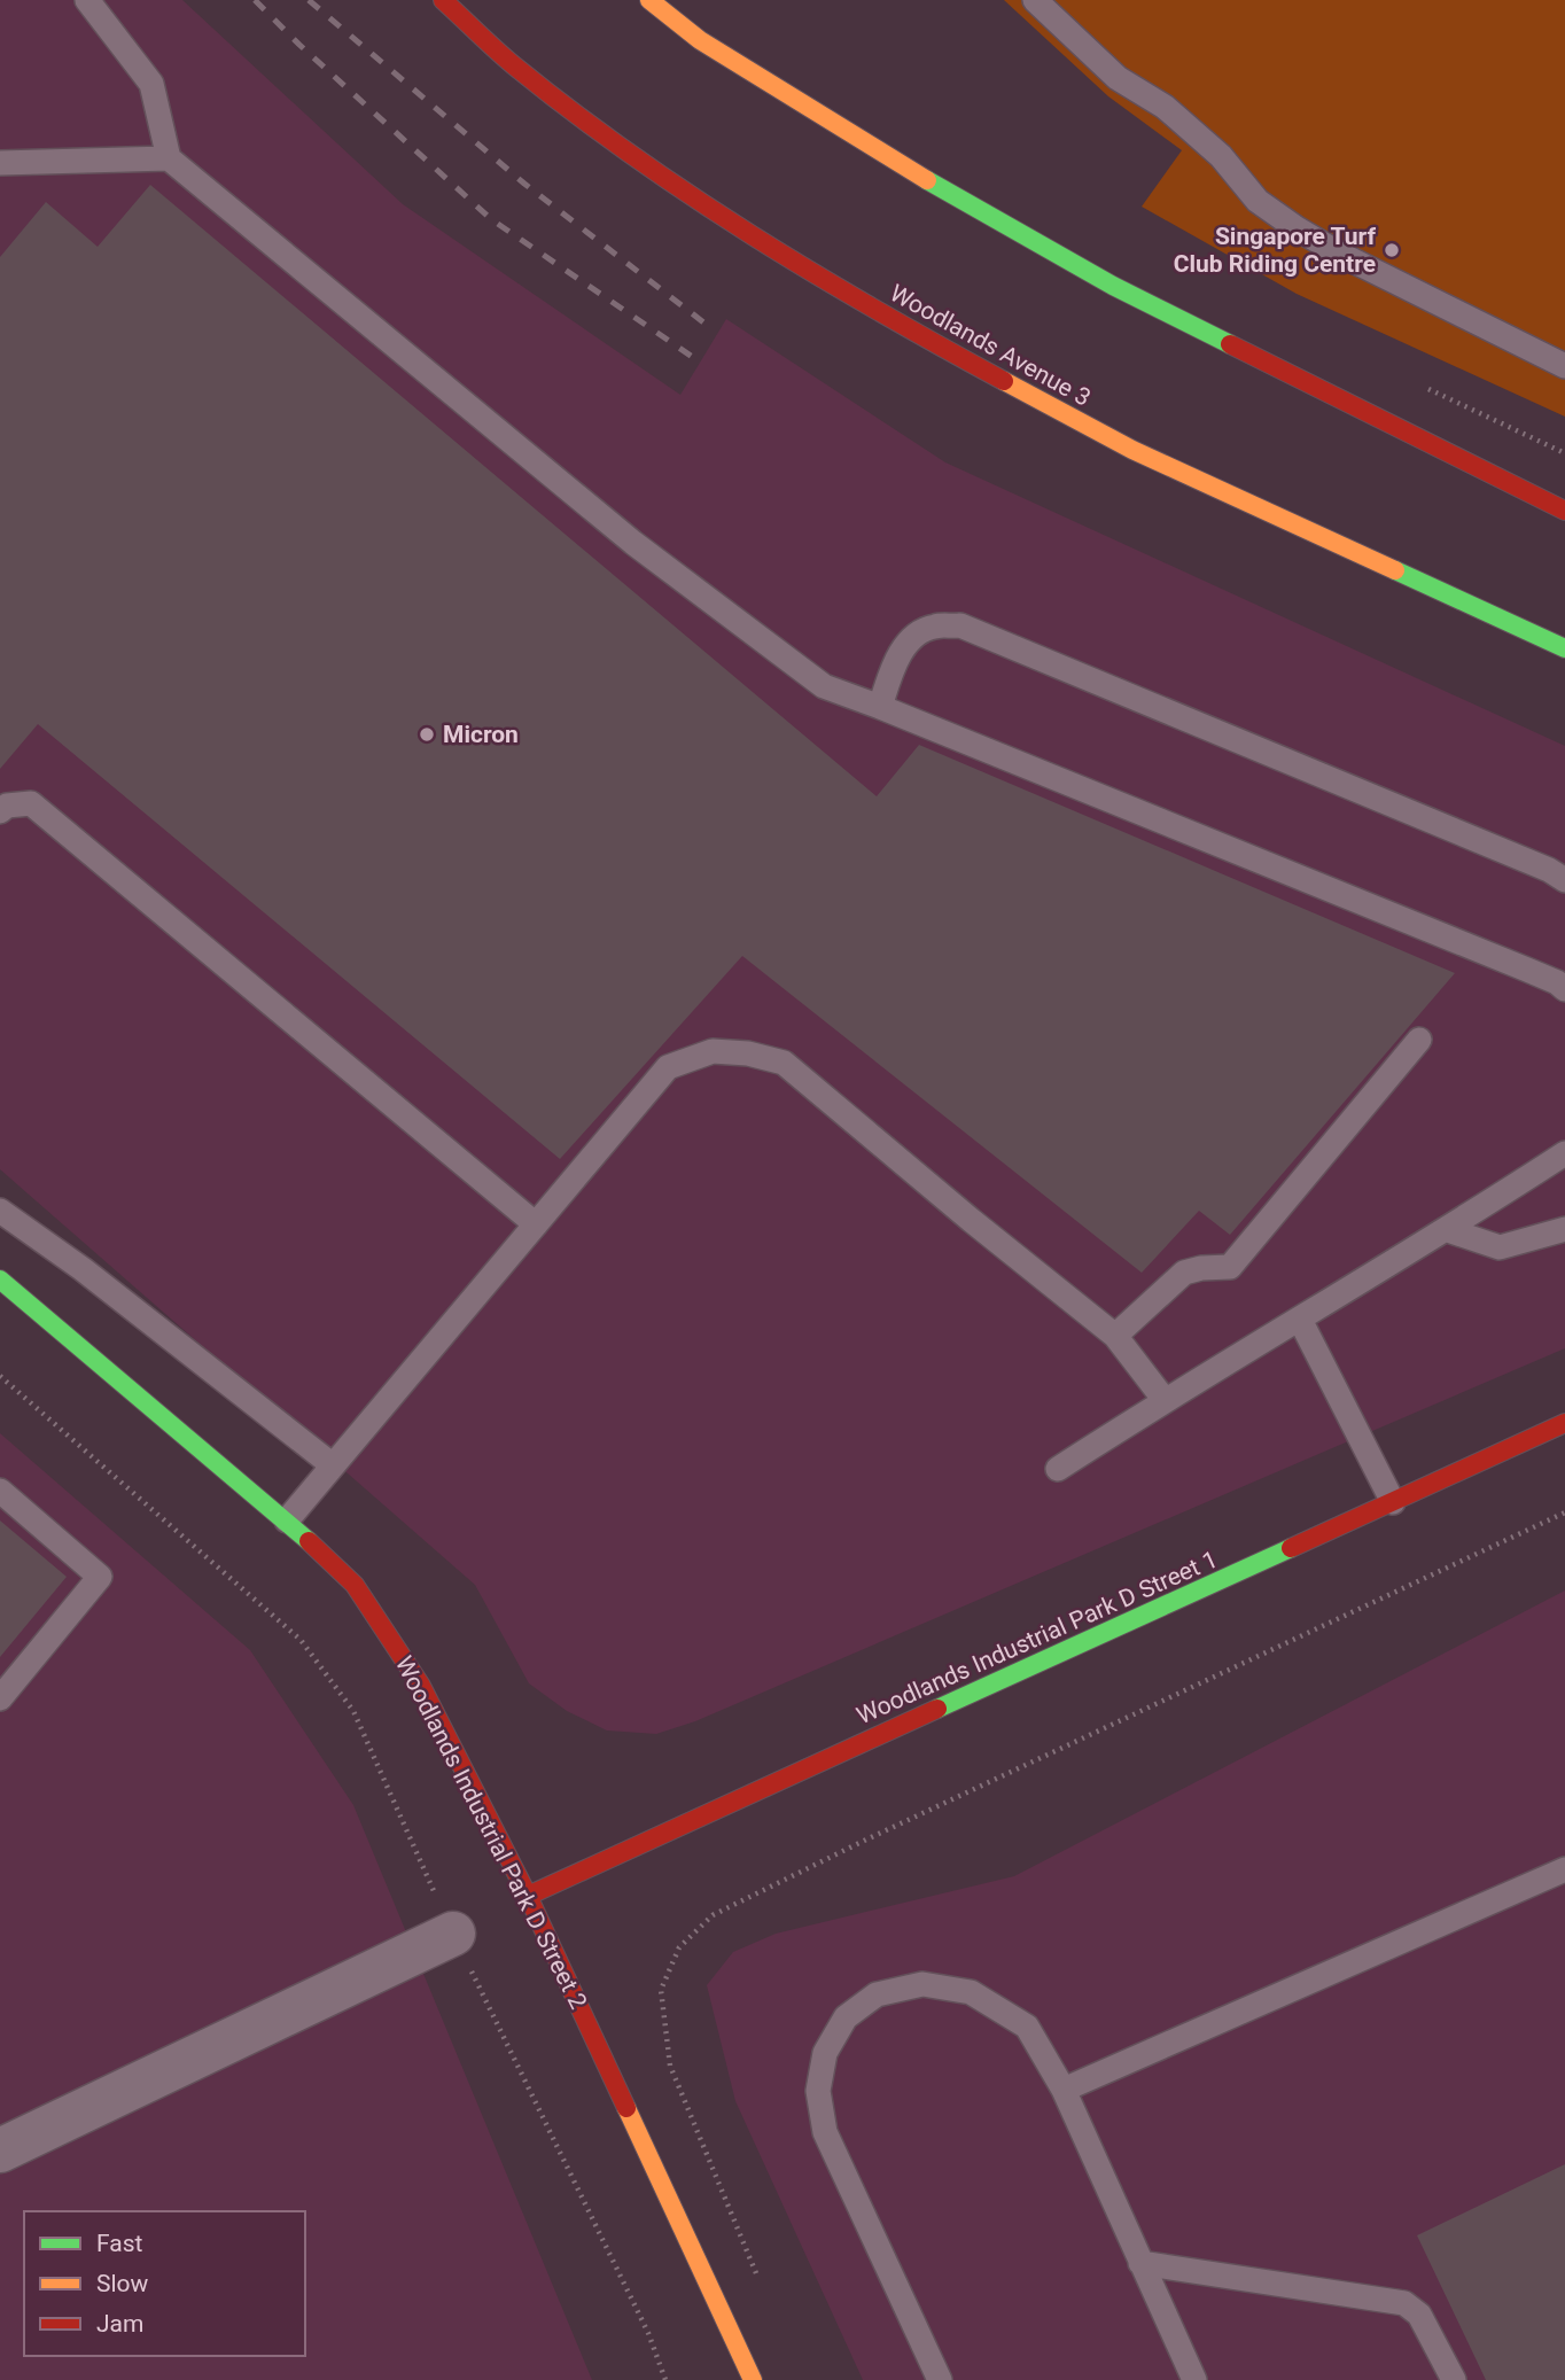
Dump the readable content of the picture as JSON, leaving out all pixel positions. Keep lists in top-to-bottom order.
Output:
{
  "streets": {
    "street": ["Woodlands Avenue 3", "Woodlands Industrial Park D Street 1", "Woodlands Industrial Park D Street 2"]
  },
  "crossings": [
    ["Woodlands Industrial Park D Street 1", "Woodlands Industrial Park D Street 2"]
  ],
  "places": ["Singapore Turf Club Riding Centre", "Micron"],
  "legend": ["Fast", "Slow", "Jam"]
}
